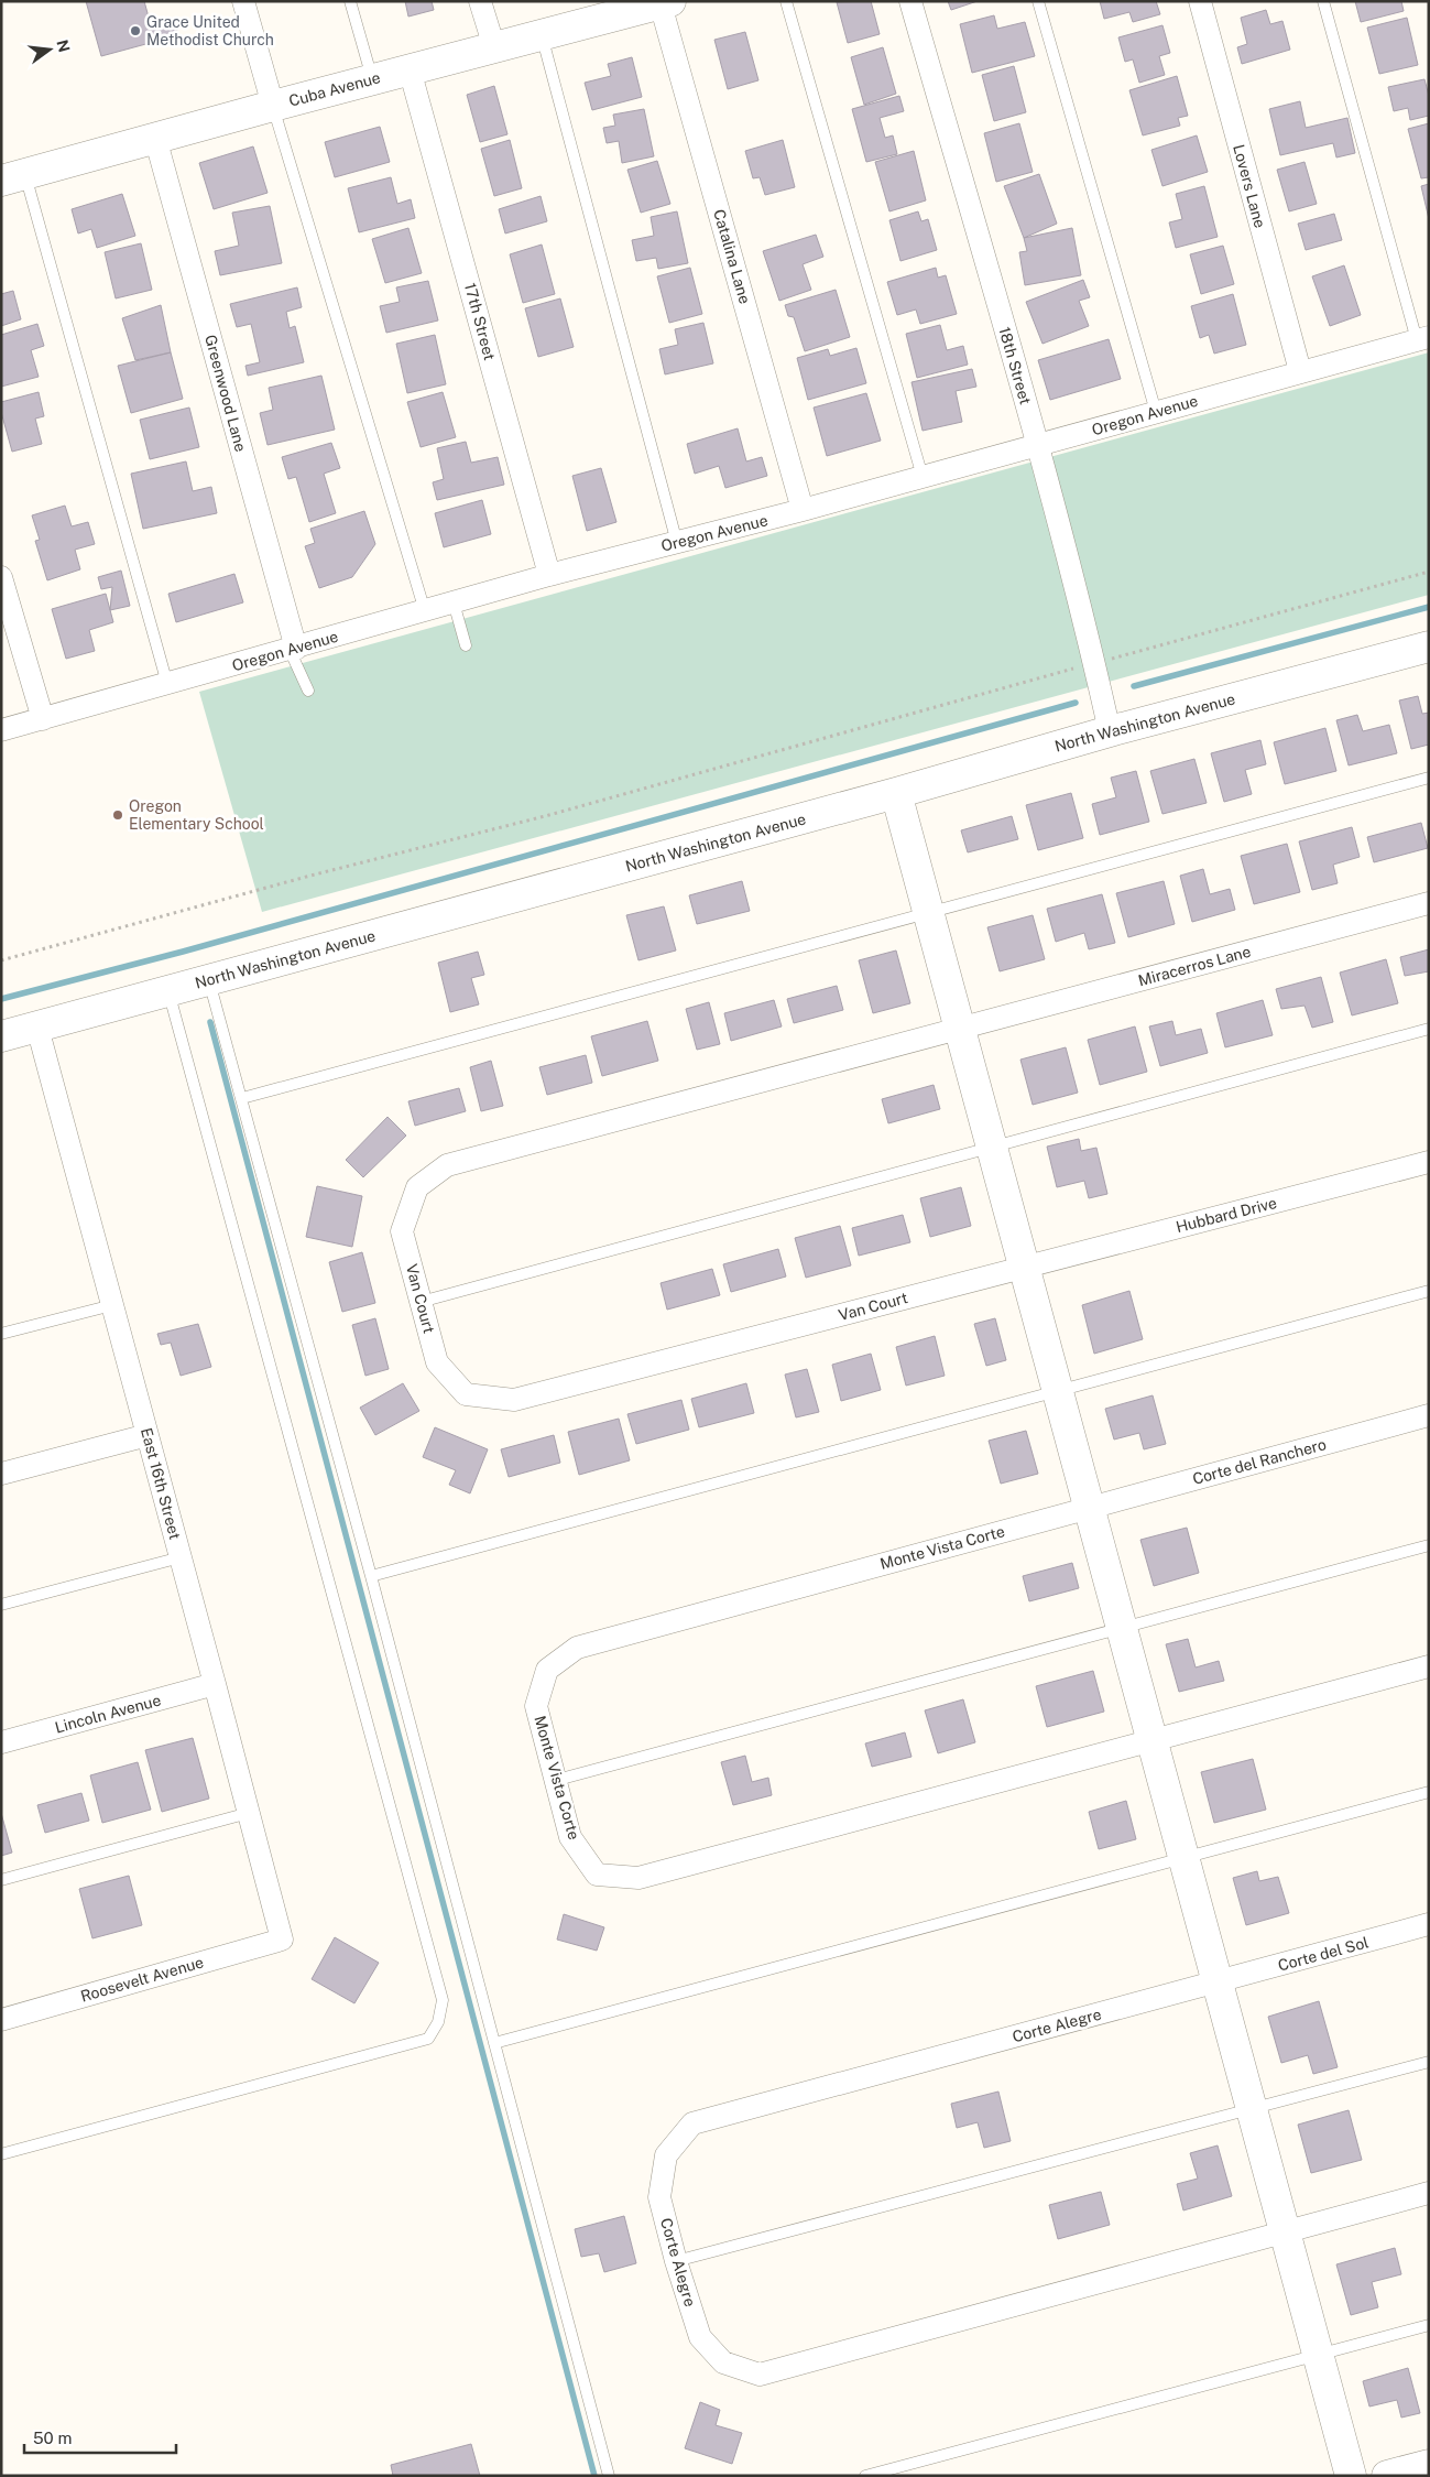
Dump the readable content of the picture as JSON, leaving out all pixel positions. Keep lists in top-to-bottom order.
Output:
{
  "streets": {
    "street": [
      "Cuba Avenue",
      "Lovers Lane",
      "Catalina Lane",
      "17th Street",
      "18th Street",
      "Greenwood Lane",
      "Oregon Avenue",
      "North Washington Avenue",
      "Miracerros Lane",
      "Hubbard Drive",
      "Van Court",
      "Corte del Ranchero",
      "East 16th Street",
      "Monte Vista Corte",
      "Lincoln Avenue",
      "Corte del Sol",
      "Roosevelt Avenue",
      "Corte Alegre"
    ]
  },
  "crossings": [
    ["Cuba Avenue", "Catalina Lane"],
    ["Cuba Avenue", "17th Street"],
    ["Cuba Avenue", "Greenwood Lane"],
    ["Lovers Lane", "Oregon Avenue"],
    ["Catalina Lane", "Oregon Avenue"],
    ["17th Street", "Oregon Avenue"],
    ["18th Street", "Oregon Avenue"],
    ["18th Street", "North Washington Avenue"],
    ["Greenwood Lane", "Oregon Avenue"],
    ["North Washington Avenue", "East 16th Street"],
    ["Miracerros Lane", "Van Court"],
    ["Hubbard Drive", "Van Court"],
    ["Corte del Ranchero", "Monte Vista Corte"],
    ["East 16th Street", "Lincoln Avenue"],
    ["East 16th Street", "Roosevelt Avenue"],
    ["Corte del Sol", "Corte Alegre"]
  ],
  "places": ["Grace United Methodist Church", "Oregon Elementary School"],
  "scale_bar": "50 m",
  "north": "right"
}
